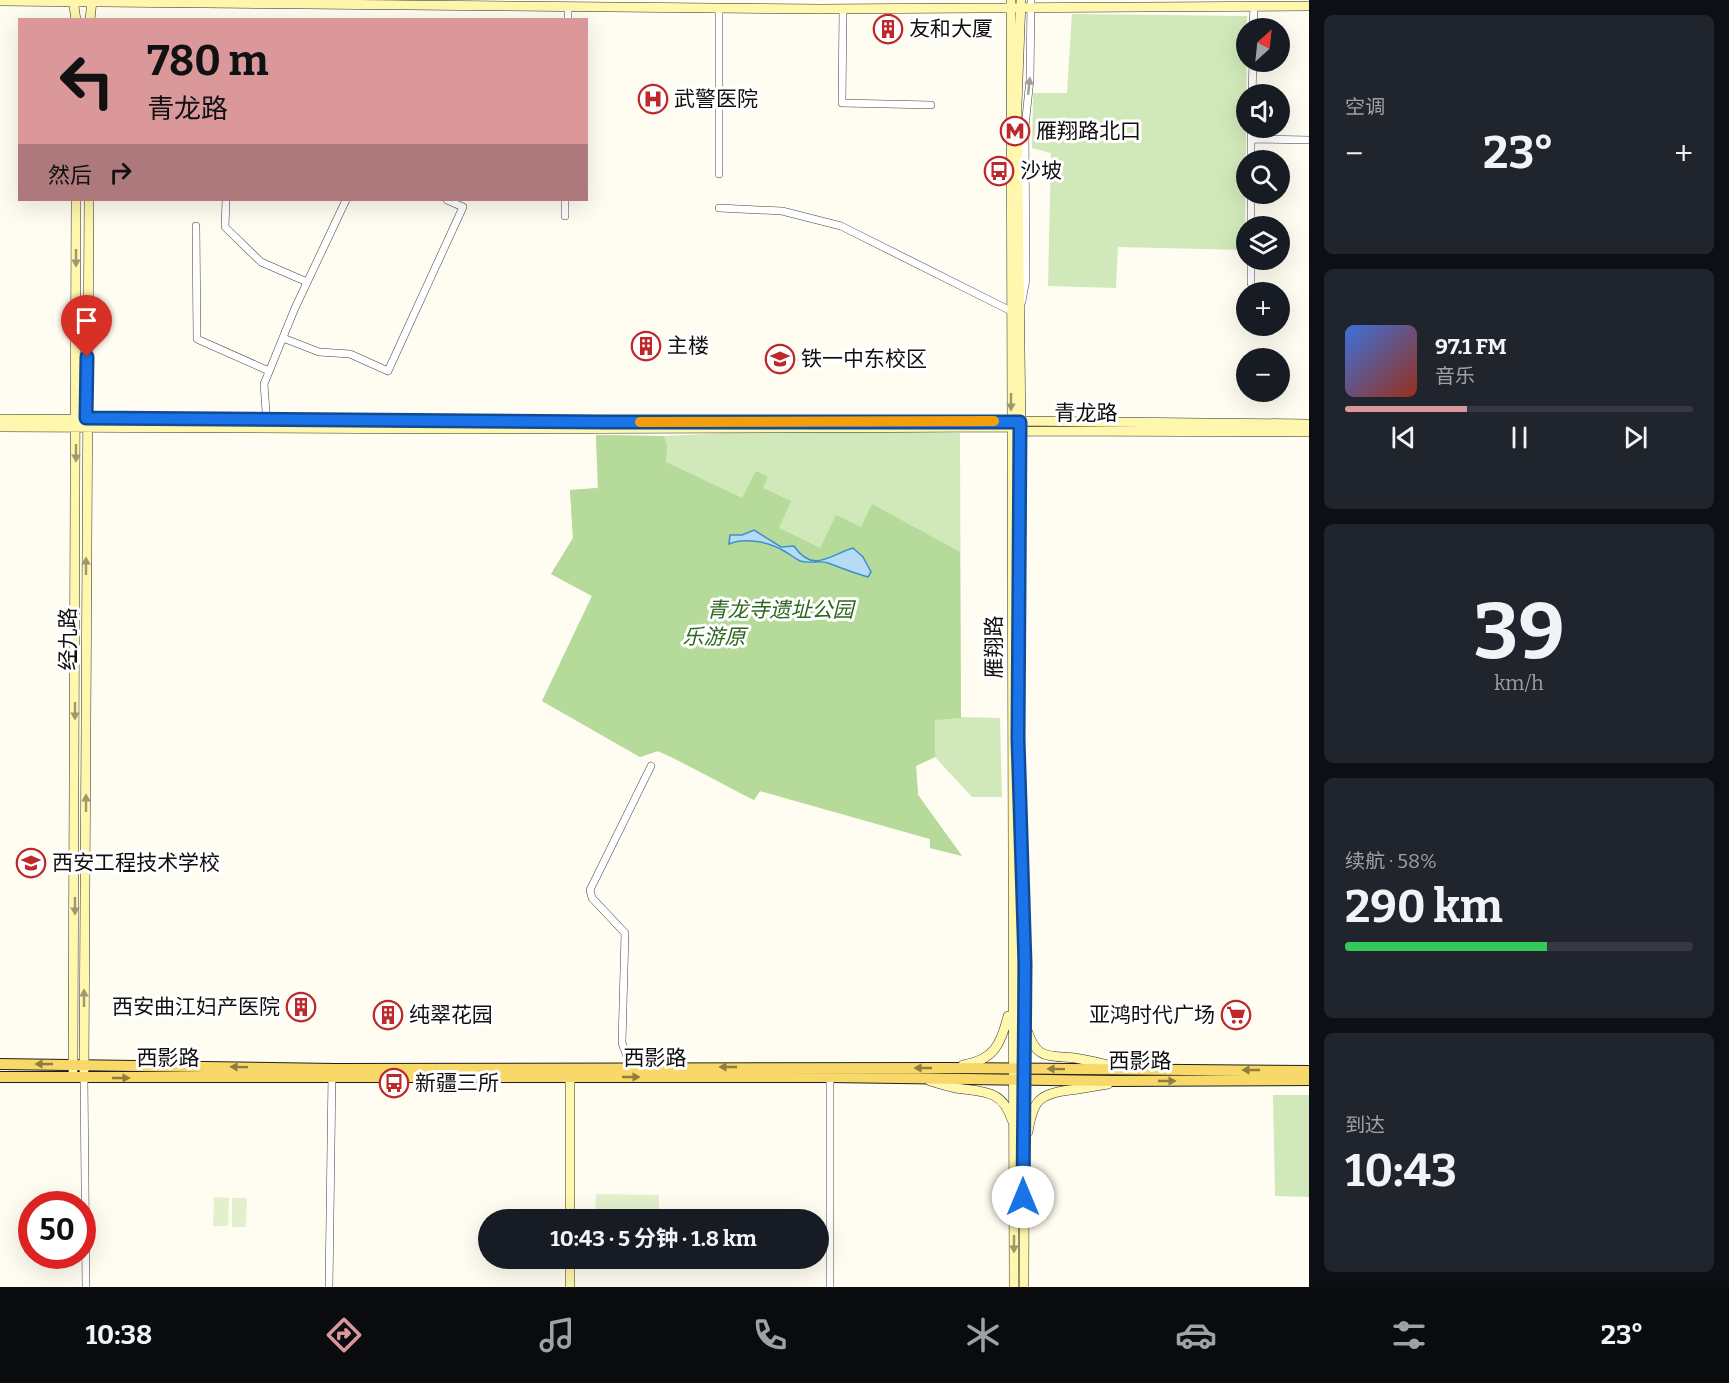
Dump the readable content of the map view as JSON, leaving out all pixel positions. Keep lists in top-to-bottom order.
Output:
{
  "streets": {
    "main road": [
      "青龙路",
      "经九路",
      "雁翔路",
      "西影路"
    ]
  },
  "crossings": [
    ["青龙路", "经九路"],
    ["青龙路", "雁翔路"],
    ["经九路", "西影路"],
    ["雁翔路", "西影路"]
  ],
  "parks": ["青龙寺遗址公园", "乐游原"],
  "places": {
    "building": [
      "友和大厦",
      "主楼",
      "西安曲江妇产医院",
      "纯翠花园"
    ],
    "hospital": ["武警医院"],
    "metro station": ["雁翔路北口"],
    "bus stop": ["沙坡", "新疆三所"],
    "school or university": ["铁一中东校区", "西安工程技术学校"],
    "supermarket": ["亚鸿时代广场"]
  },
  "north": "top right",
  "page": {
    "tile": [
      "空调",
      ["39", "km/h"],
      ["续航 · 58%", "290 km"],
      ["到达", "10:43"]
    ],
    "map_buttons": ["+", "−"],
    "turn": ["780 m", "青龙路"],
    "heat": ["−", "23°", "+"],
    "then": "然后",
    "song": ["97.1 FM", "音乐"],
    "limit": "50",
    "trip": "10:43 · 5 分钟 · 1.8 km",
    "tabs": ["10:38", "23°"]
  }
}
